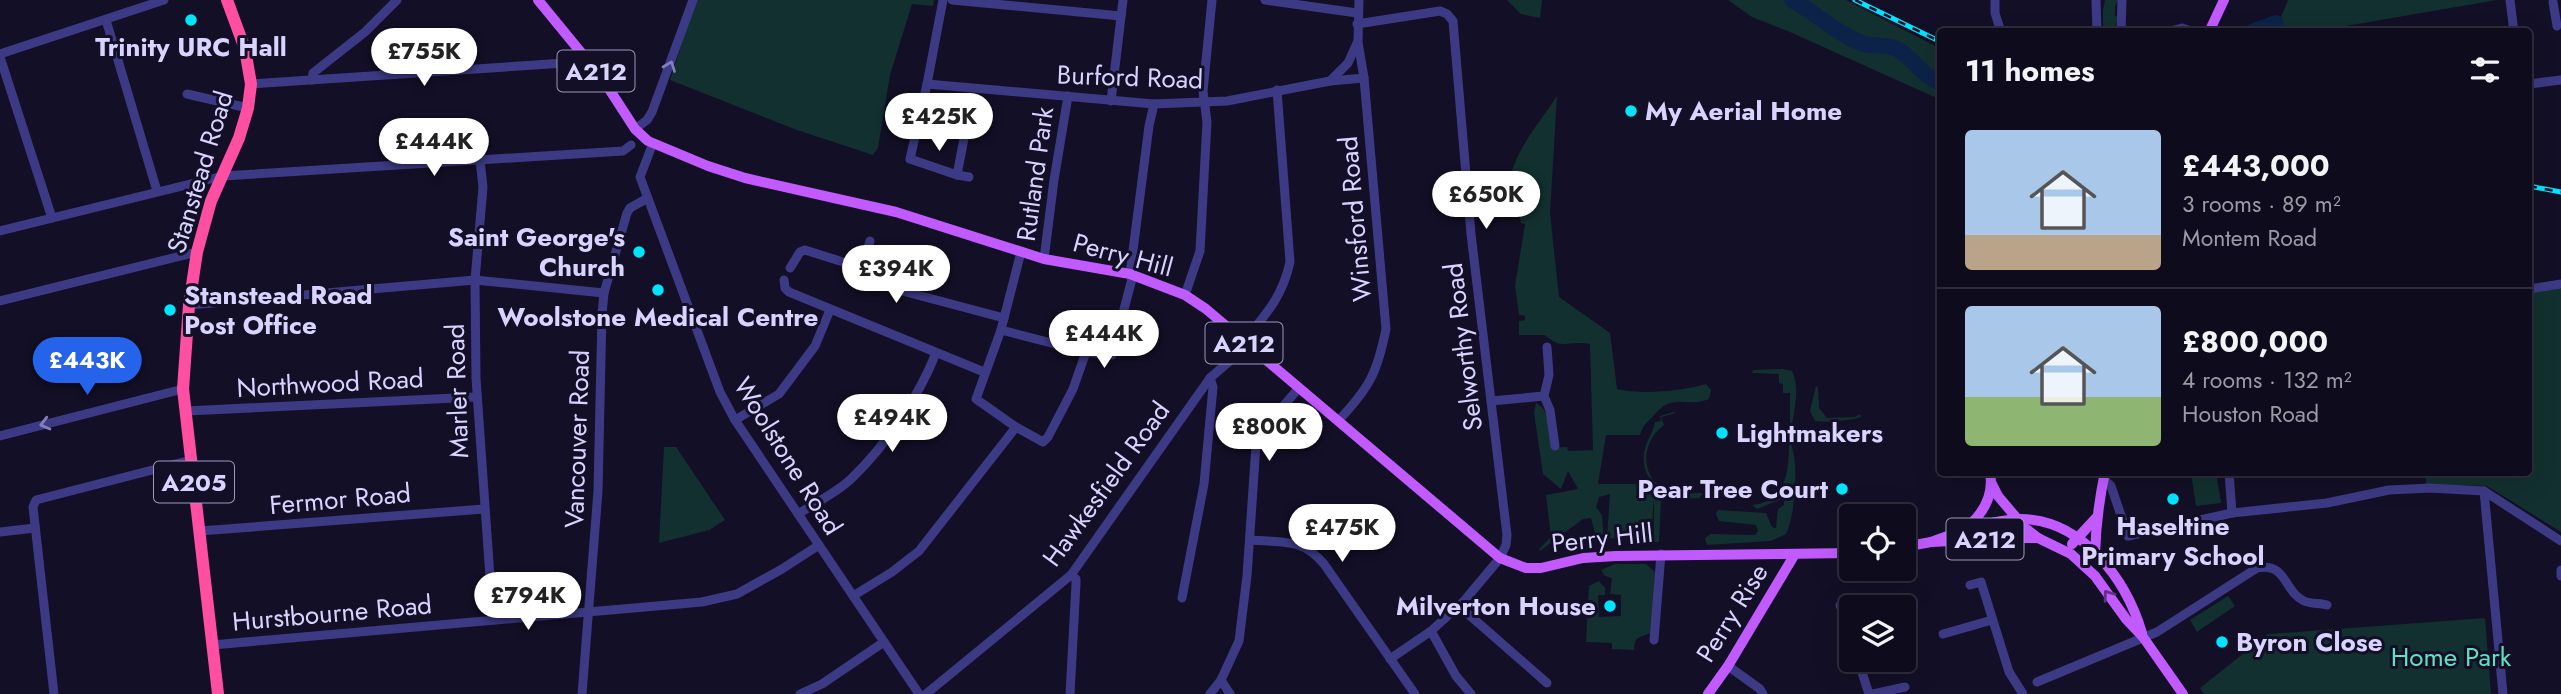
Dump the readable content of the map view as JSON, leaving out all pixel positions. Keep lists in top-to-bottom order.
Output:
{
  "streets": {
    "highway": ["Stanstead Road", "A205"],
    "main road": ["A212", "Perry Hill", "Perry Rise"],
    "street": [
      "Burford Road",
      "Rutland Park",
      "Winsford Road",
      "Selworthy Road",
      "Northwood Road",
      "Marler Road",
      "Vancouver Road",
      "Woolstone Road",
      "Hawkesfield Road",
      "Fermor Road",
      "Hurstbourne Road"
    ]
  },
  "crossings": [
    ["A212", "Perry Hill"],
    ["A212", "Woolstone Road"],
    ["A212", "Perry Rise"],
    ["Burford Road", "Rutland Park"],
    ["Burford Road", "Winsford Road"],
    ["Burford Road", "Hawkesfield Road"],
    ["Stanstead Road", "Northwood Road"],
    ["Stanstead Road", "Fermor Road"],
    ["Stanstead Road", "Hurstbourne Road"],
    ["Rutland Park", "Perry Hill"],
    ["Winsford Road", "Perry Hill"],
    ["Winsford Road", "Selworthy Road"],
    ["Perry Hill", "Selworthy Road"],
    ["Perry Hill", "Woolstone Road"],
    ["Perry Hill", "Hawkesfield Road"],
    ["Perry Hill", "Perry Rise"],
    ["Northwood Road", "Marler Road"],
    ["Marler Road", "Fermor Road"],
    ["Marler Road", "Hurstbourne Road"],
    ["Vancouver Road", "Woolstone Road"],
    ["Vancouver Road", "Hurstbourne Road"],
    ["Woolstone Road", "Hurstbourne Road"]
  ],
  "parks": ["Home Park"],
  "places": [
    "Trinity URC Hall",
    "My Aerial Home",
    "Saint George's Church",
    "Woolstone Medical Centre",
    "Stanstead Road Post Office",
    "Lightmakers",
    "Pear Tree Court",
    "Haseltine Primary School",
    "Milverton House",
    "Byron Close"
  ],
  "page": {
    "price": [
      "£755K",
      "£425K",
      "£444K",
      "£650K",
      "£394K",
      "£444K",
      "£443K",
      "£494K",
      "£800K",
      "£475K",
      "£794K"
    ],
    "heading": "11 homes",
    "list": [
      {
        "name": "£443,000",
        "note": "3 rooms · 89 m² · Montem Road"
      },
      {
        "name": "£800,000",
        "note": "4 rooms · 132 m² · Houston Road"
      }
    ]
  }
}
